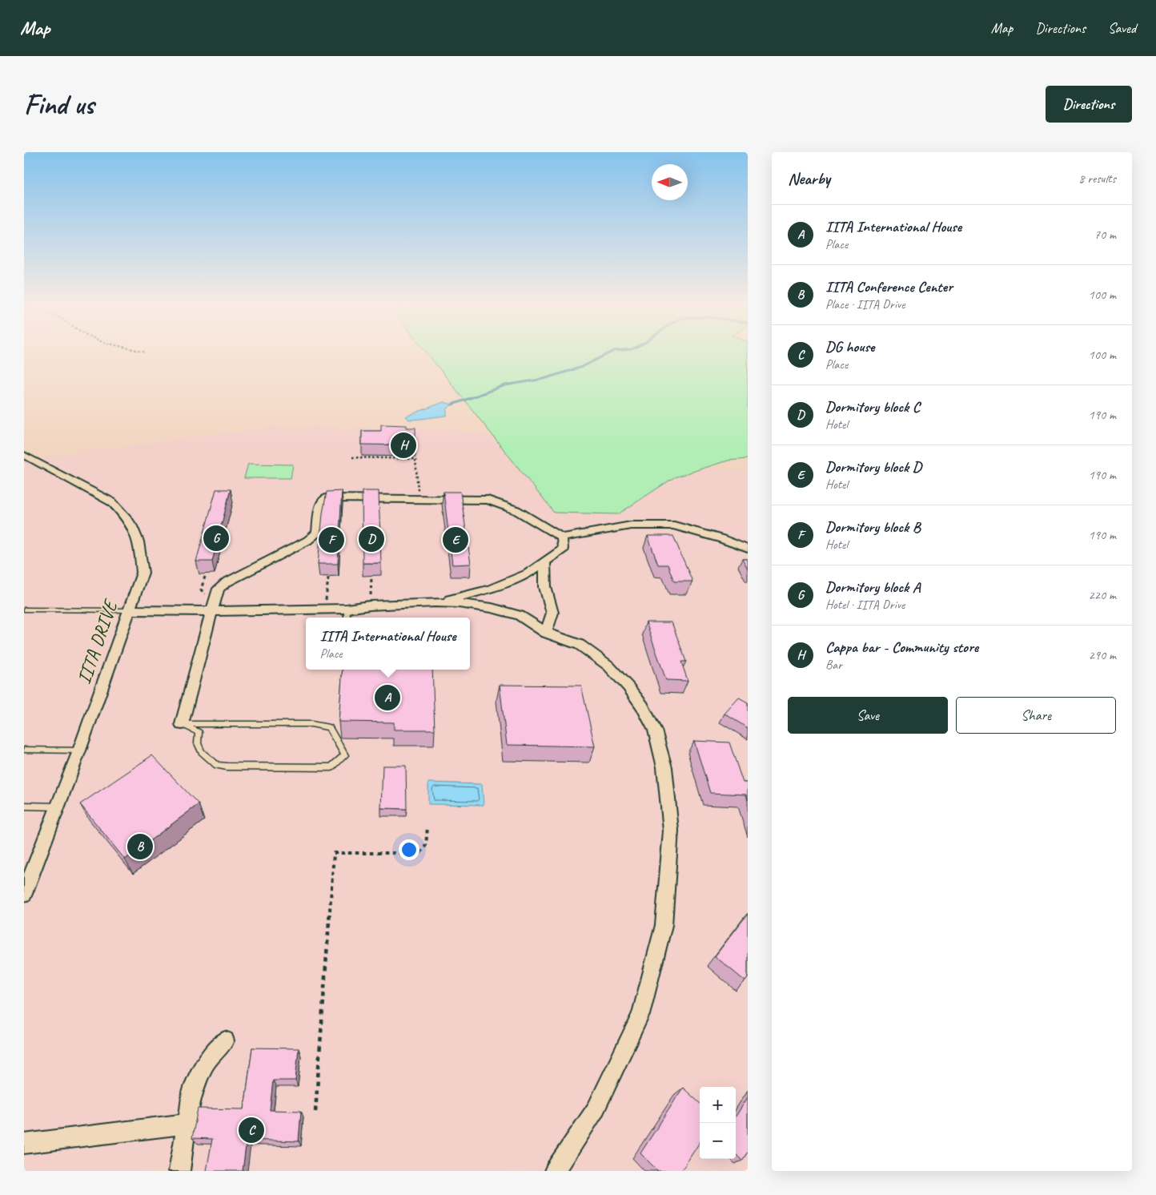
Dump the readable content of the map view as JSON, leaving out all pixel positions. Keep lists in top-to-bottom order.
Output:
{
  "streets": {
    "street": ["IITA DRIVE"]
  },
  "north": "left",
  "page": {
    "header": "Map",
    "nav": ["Map", "Directions", "Saved"],
    "buttons": [
      "Directions",
      ["Save", "Share"]
    ],
    "title": "Find us",
    "heading": ["Nearby", "8 results"],
    "list": [
      {
        "mark": "A",
        "name": "IITA International House",
        "note": "Place",
        "value": "70 m"
      },
      {
        "mark": "B",
        "name": "IITA Conference Center",
        "note": "Place · IITA Drive",
        "value": "100 m"
      },
      {
        "mark": "C",
        "name": "DG house",
        "note": "Place",
        "value": "100 m"
      },
      {
        "mark": "D",
        "name": "Dormitory block C",
        "note": "Hotel",
        "value": "190 m"
      },
      {
        "mark": "E",
        "name": "Dormitory block D",
        "note": "Hotel",
        "value": "190 m"
      },
      {
        "mark": "F",
        "name": "Dormitory block B",
        "note": "Hotel",
        "value": "190 m"
      },
      {
        "mark": "G",
        "name": "Dormitory block A",
        "note": "Hotel · IITA Drive",
        "value": "220 m"
      },
      {
        "mark": "H",
        "name": "Cappa bar - Community store",
        "note": "Bar",
        "value": "290 m"
      }
    ],
    "pins": [
      "H",
      "G",
      "D",
      "E",
      "F",
      "A",
      "B",
      "C"
    ],
    "popup": ["IITA International House", "Place"],
    "map_buttons": ["+", "−"]
  }
}
